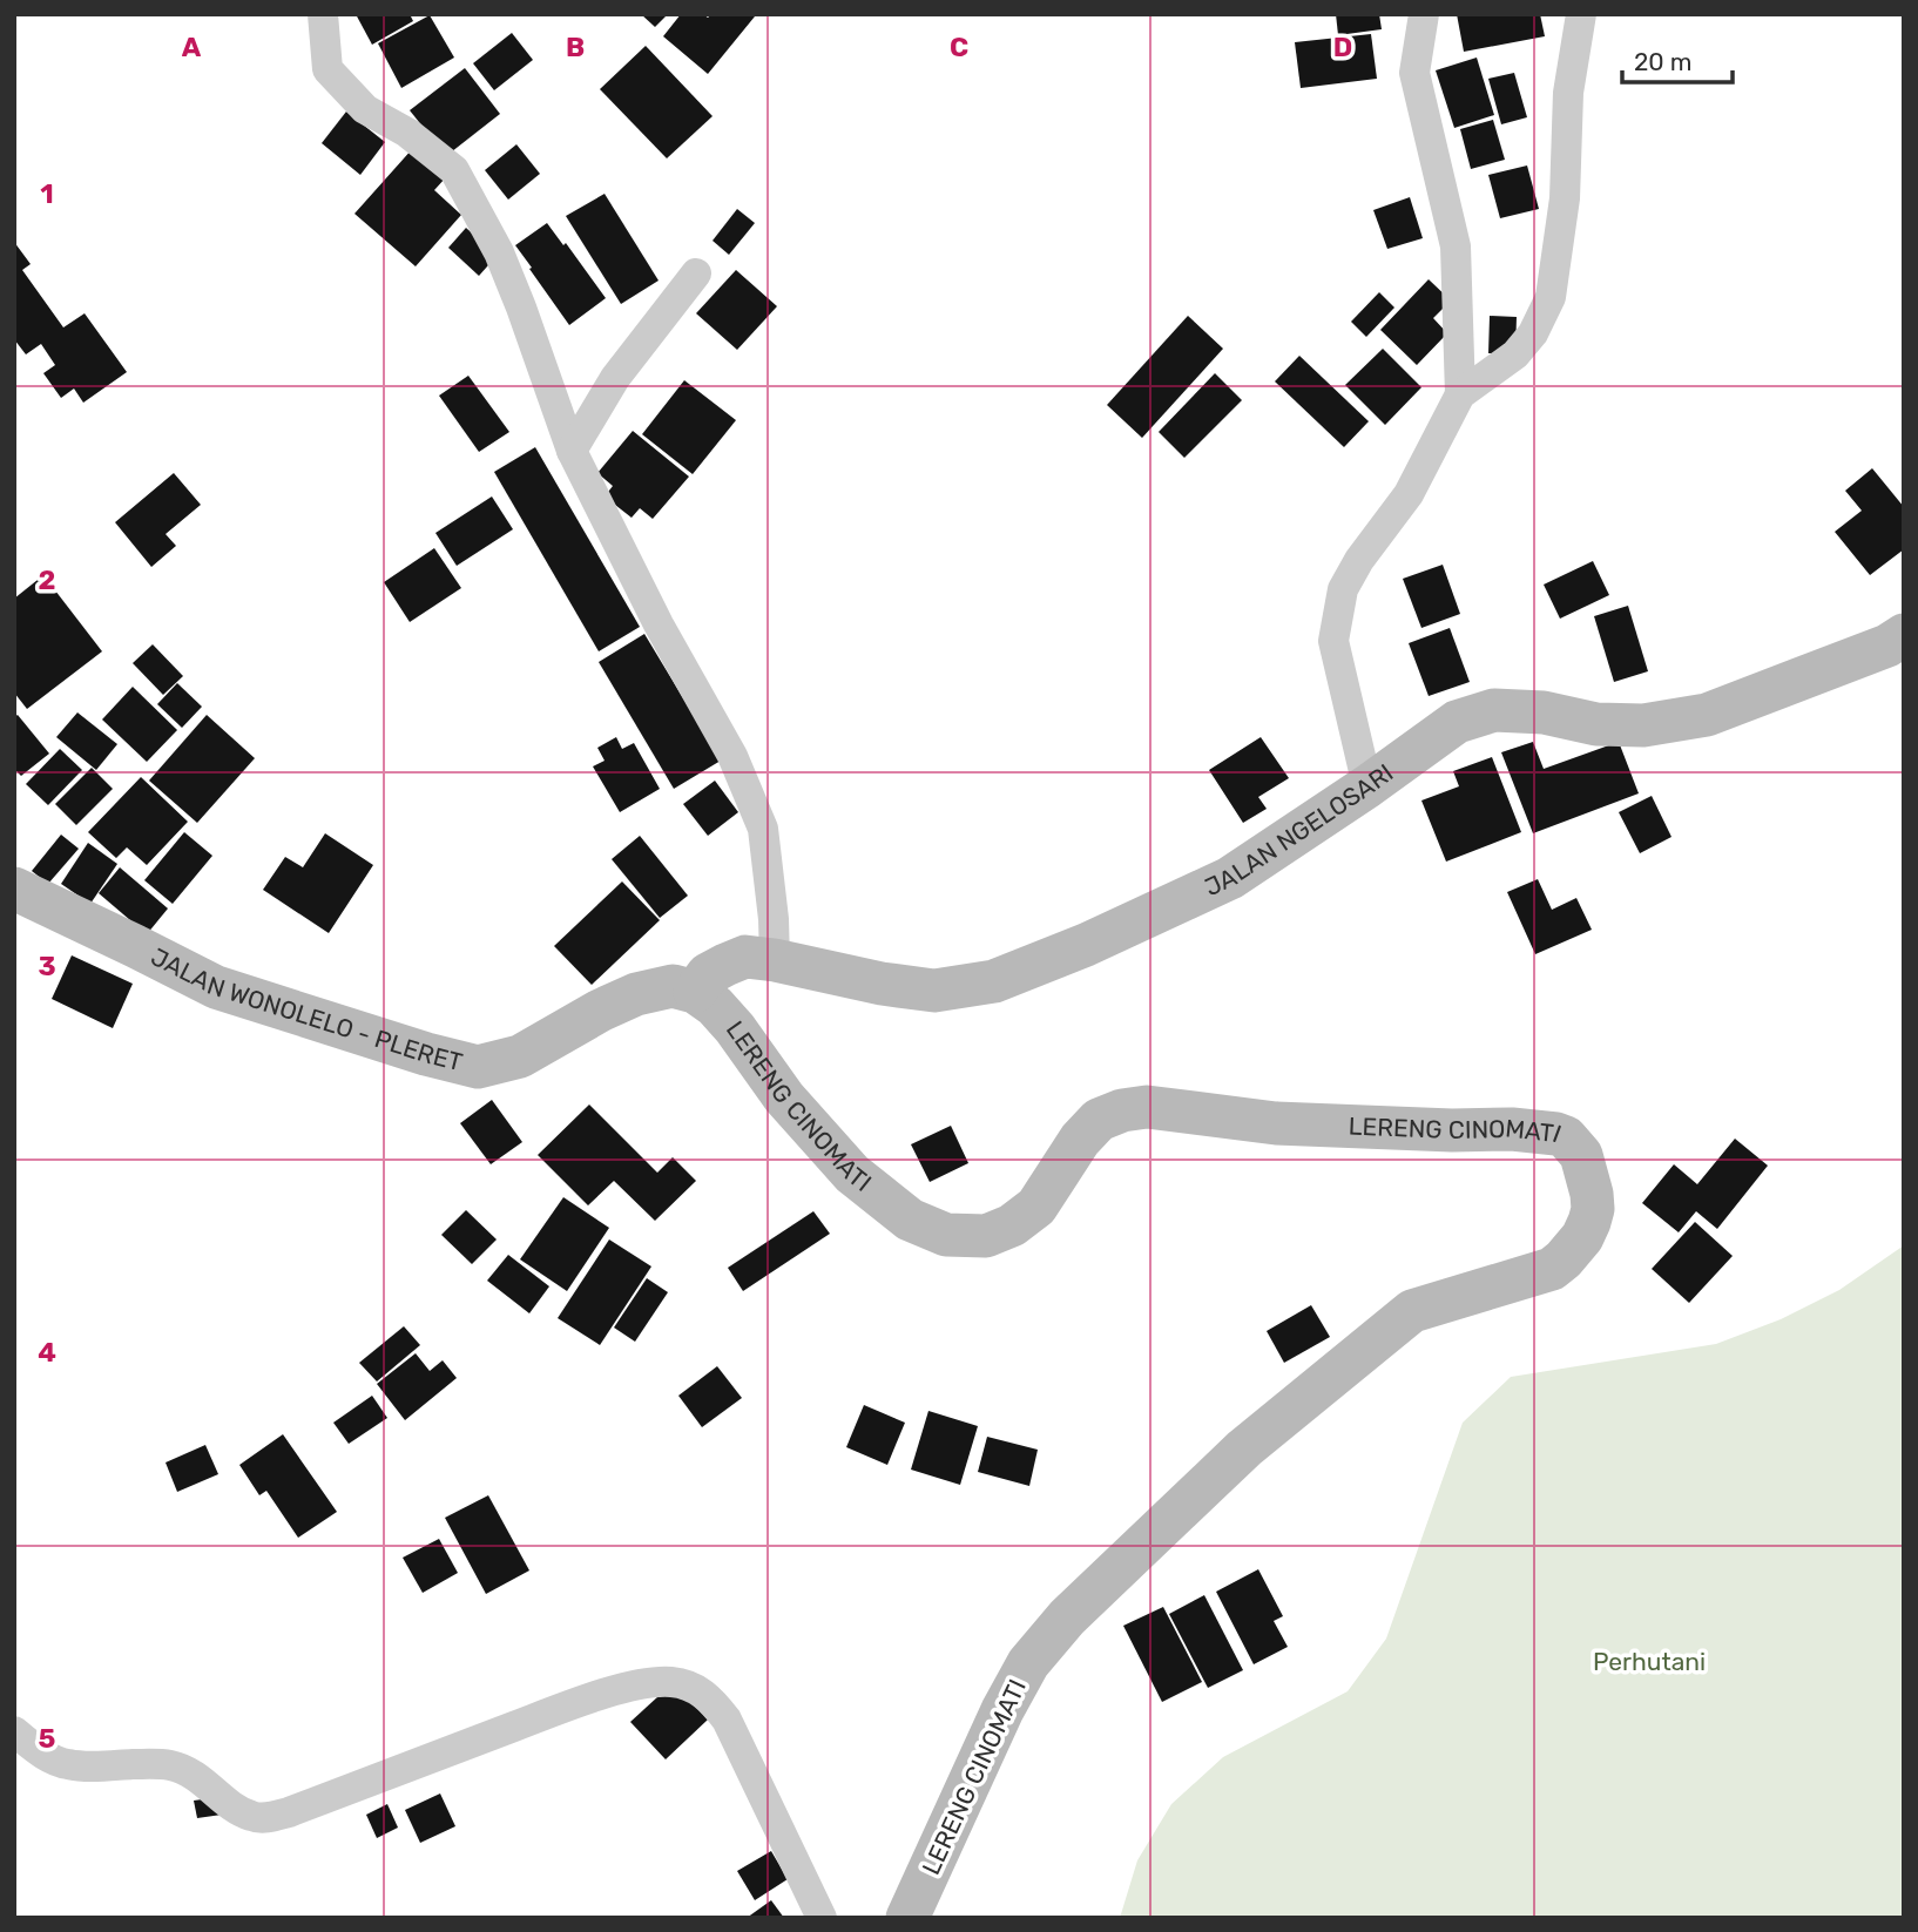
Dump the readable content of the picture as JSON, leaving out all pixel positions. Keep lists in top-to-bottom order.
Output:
{
  "streets": {
    "main road": ["JALAN NGELOSARI", "JALAN WONOLELO - PLERET", "LERENG CINOMATI"]
  },
  "crossings": [
    ["JALAN NGELOSARI", "JALAN WONOLELO - PLERET"],
    ["JALAN NGELOSARI", "LERENG CINOMATI"],
    ["JALAN WONOLELO - PLERET", "LERENG CINOMATI"]
  ],
  "parks": ["Perhutani"],
  "scale_bar": "20 m",
  "grid": {
    "columns": [
      "A",
      "B",
      "C",
      "D"
    ],
    "rows": [
      "1",
      "2",
      "3",
      "4",
      "5"
    ]
  }
}
